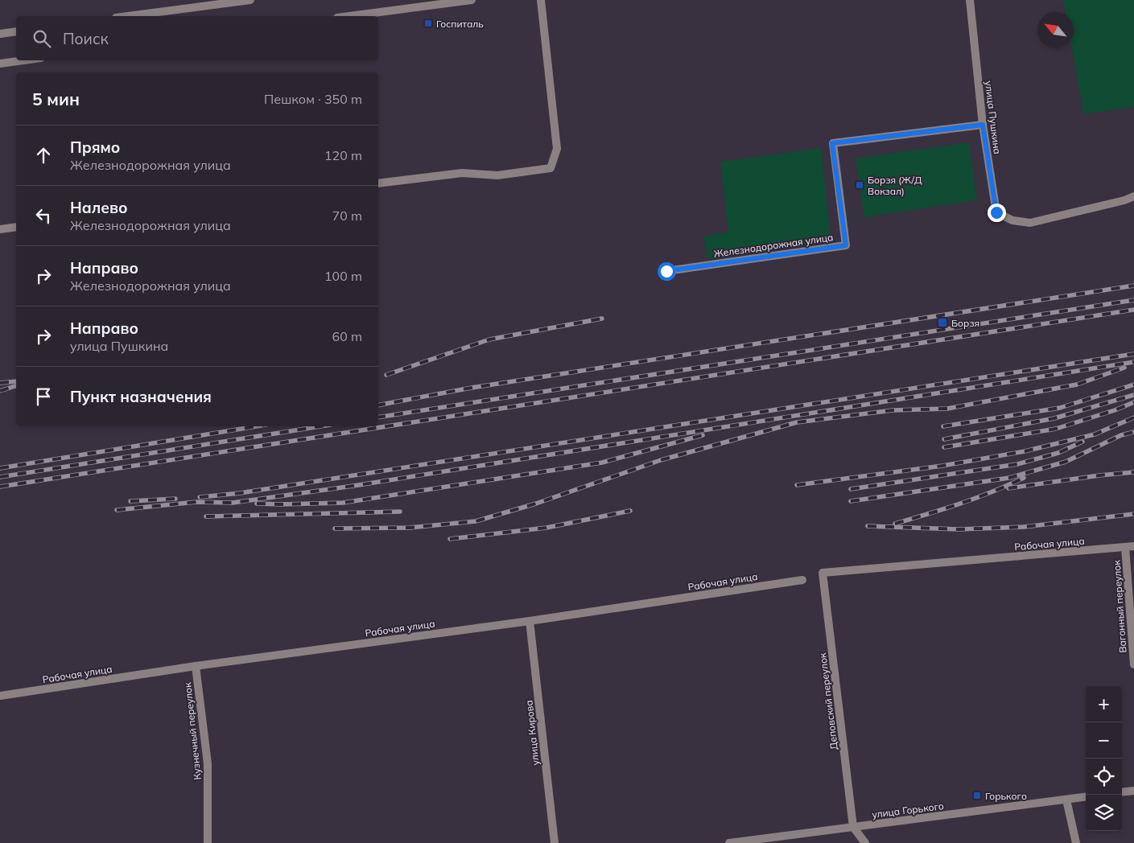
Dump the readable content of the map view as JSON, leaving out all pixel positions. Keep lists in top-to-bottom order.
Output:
{
  "streets": {
    "street": [
      "улица Пушкина",
      "Железнодорожная улица",
      "Рабочая улица",
      "Вагонный переулок",
      "Деповский переулок",
      "Кузнечный переулок",
      "улица Кирова",
      "улица Горького"
    ]
  },
  "crossings": [
    ["улица Пушкина", "Железнодорожная улица"],
    ["Рабочая улица", "Вагонный переулок"],
    ["Рабочая улица", "Деповский переулок"],
    ["Рабочая улица", "Кузнечный переулок"],
    ["Рабочая улица", "улица Кирова"],
    ["Деповский переулок", "улица Горького"]
  ],
  "places": {
    "transit": [
      "Госпиталь",
      "Борзя (Ж/Д Вокзал)",
      "Борзя",
      "Горького"
    ]
  },
  "north": "top left",
  "page": {
    "search": "Поиск",
    "heading": ["5 мин", "Пешком · 350 m"],
    "list": [
      ["Прямо", "Железнодорожная улица", "120 m"],
      ["Налево", "Железнодорожная улица", "70 m"],
      ["Направо", "Железнодорожная улица", "100 m"],
      ["Направо", "улица Пушкина", "60 m"],
      "Пункт назначения"
    ],
    "map_buttons": ["+", "−"]
  }
}
